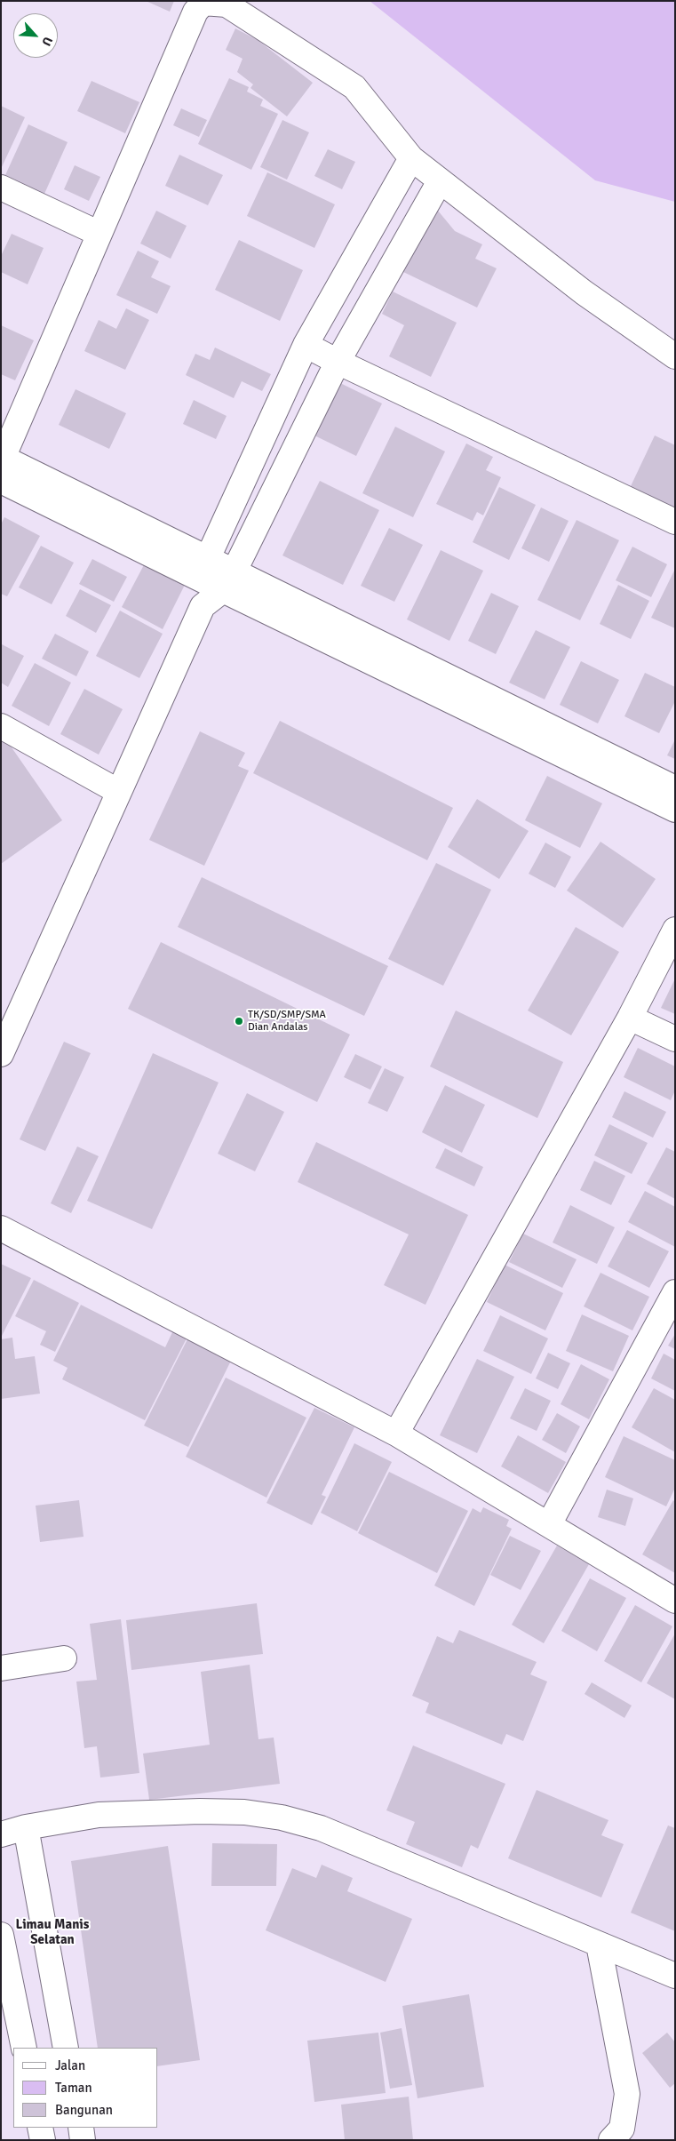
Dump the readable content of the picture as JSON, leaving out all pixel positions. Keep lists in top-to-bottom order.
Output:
{
  "districts": ["Limau Manis Selatan"],
  "places": ["TK/SD/SMP/SMA Dian Andalas"],
  "legend": ["Jalan", "Taman", "Bangunan"],
  "north": "bottom right"
}
